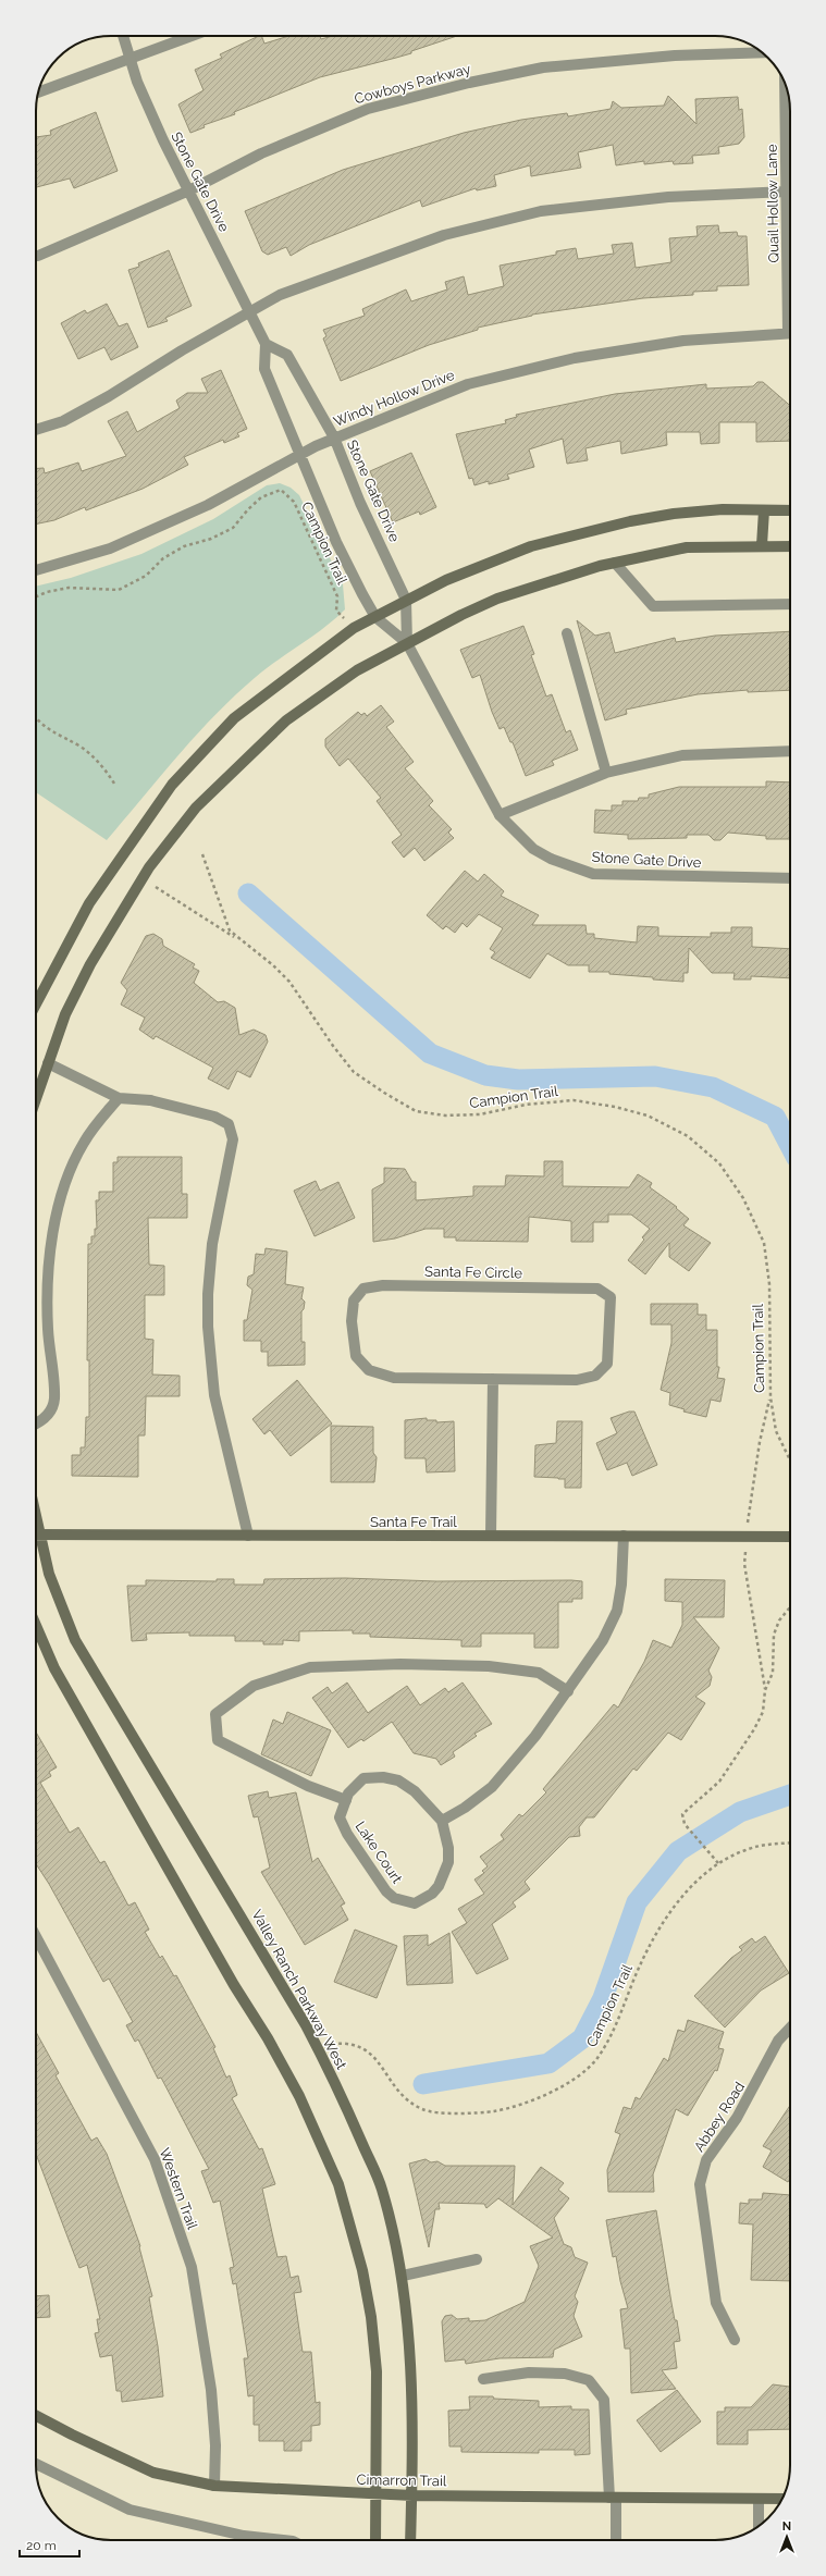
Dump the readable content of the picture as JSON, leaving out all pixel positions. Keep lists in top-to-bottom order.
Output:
{
  "streets": {
    "main road": ["Santa Fe Trail", "Valley Ranch Parkway West", "Cimarron Trail"],
    "street": [
      "Cowboys Parkway",
      "Stone Gate Drive",
      "Quail Hollow Lane",
      "Windy Hollow Drive",
      "Santa Fe Circle",
      "Lake Court",
      "Abbey Road",
      "Western Trail"
    ],
    "path": ["Campion Trail"]
  },
  "crossings": [
    ["Cowboys Parkway", "Stone Gate Drive"],
    ["Stone Gate Drive", "Windy Hollow Drive"],
    ["Valley Ranch Parkway West", "Cimarron Trail"],
    ["Western Trail", "Cimarron Trail"]
  ],
  "scale_bar": "20 m",
  "north": "top"
}
